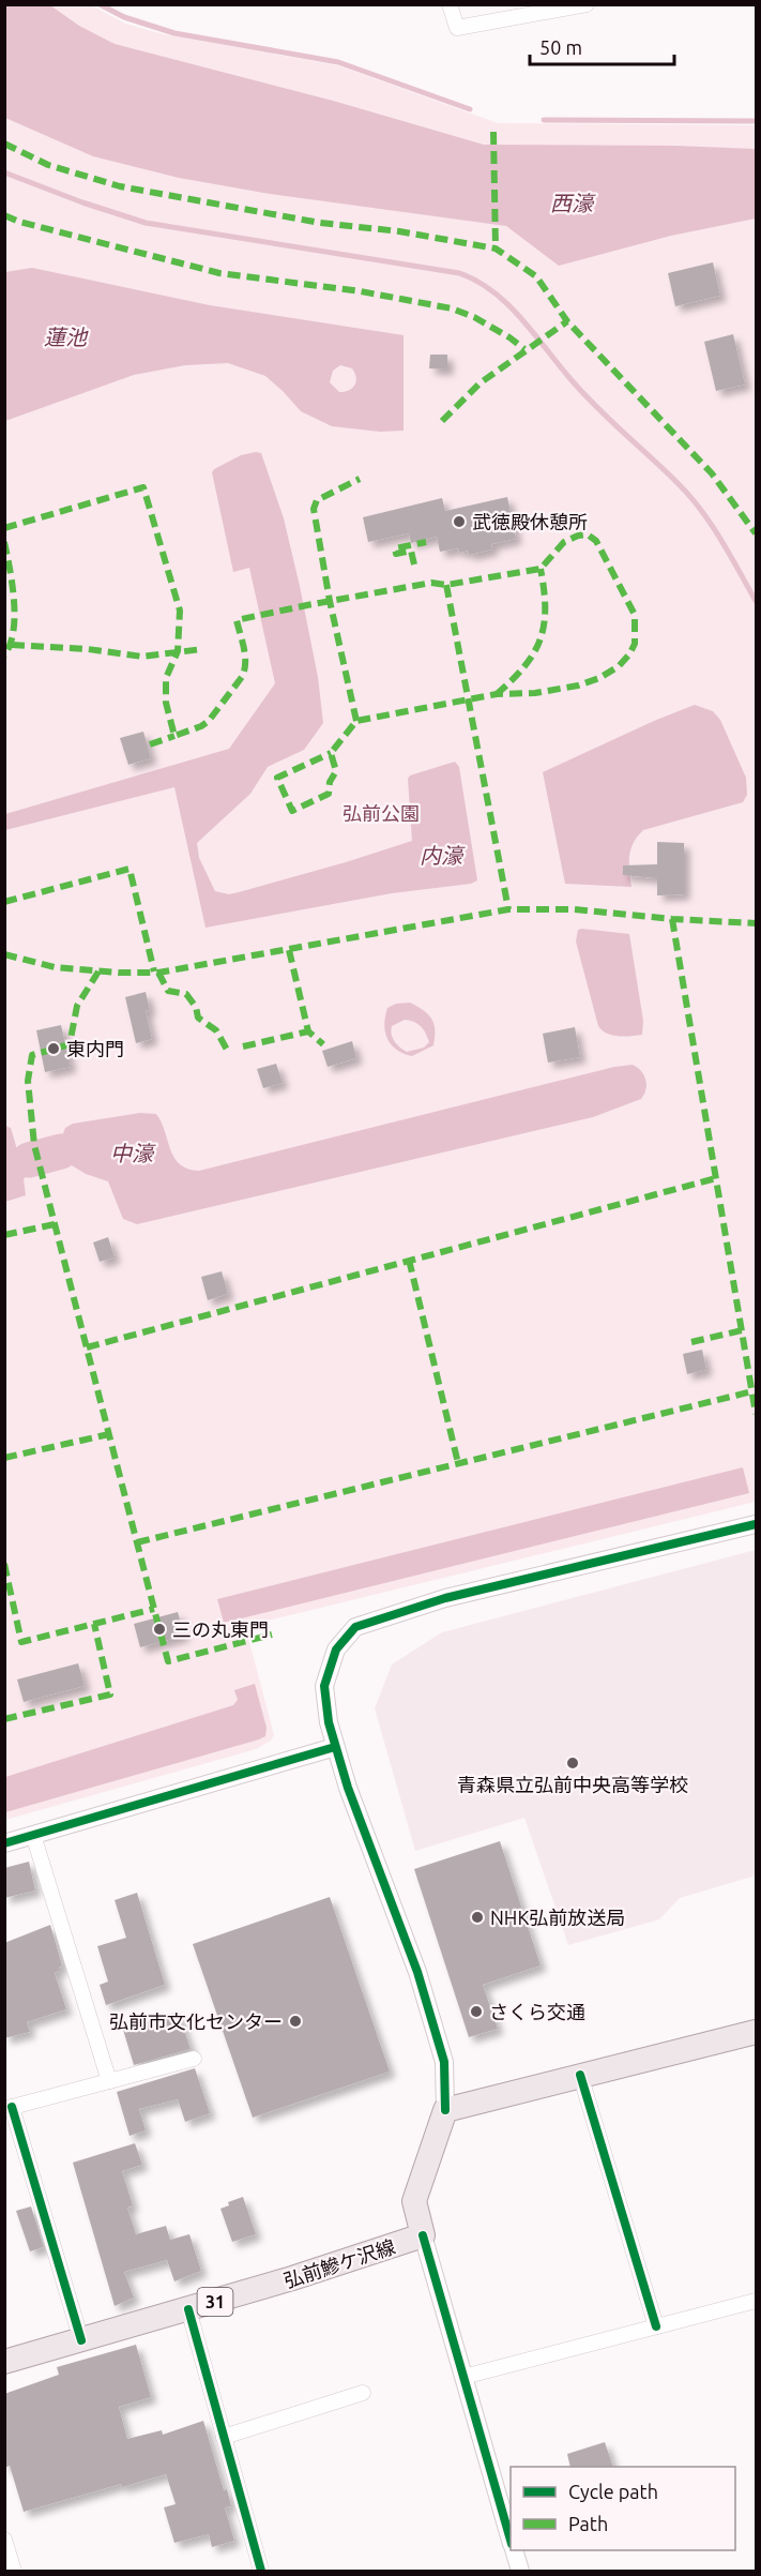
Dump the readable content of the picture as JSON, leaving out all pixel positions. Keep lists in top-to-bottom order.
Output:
{
  "streets": {
    "main road": ["弘前鰺ケ沢線", "31"]
  },
  "water": [
    "西濠",
    "蓮池",
    "内濠",
    "中濠"
  ],
  "parks": ["弘前公園"],
  "places": [
    "武徳殿休憩所",
    "東内門",
    "三の丸東門",
    "青森県立弘前中央高等学校",
    "NHK弘前放送局",
    "さくら交通",
    "弘前市文化センター"
  ],
  "legend": ["Cycle path", "Path"],
  "scale_bar": "50 m"
}
